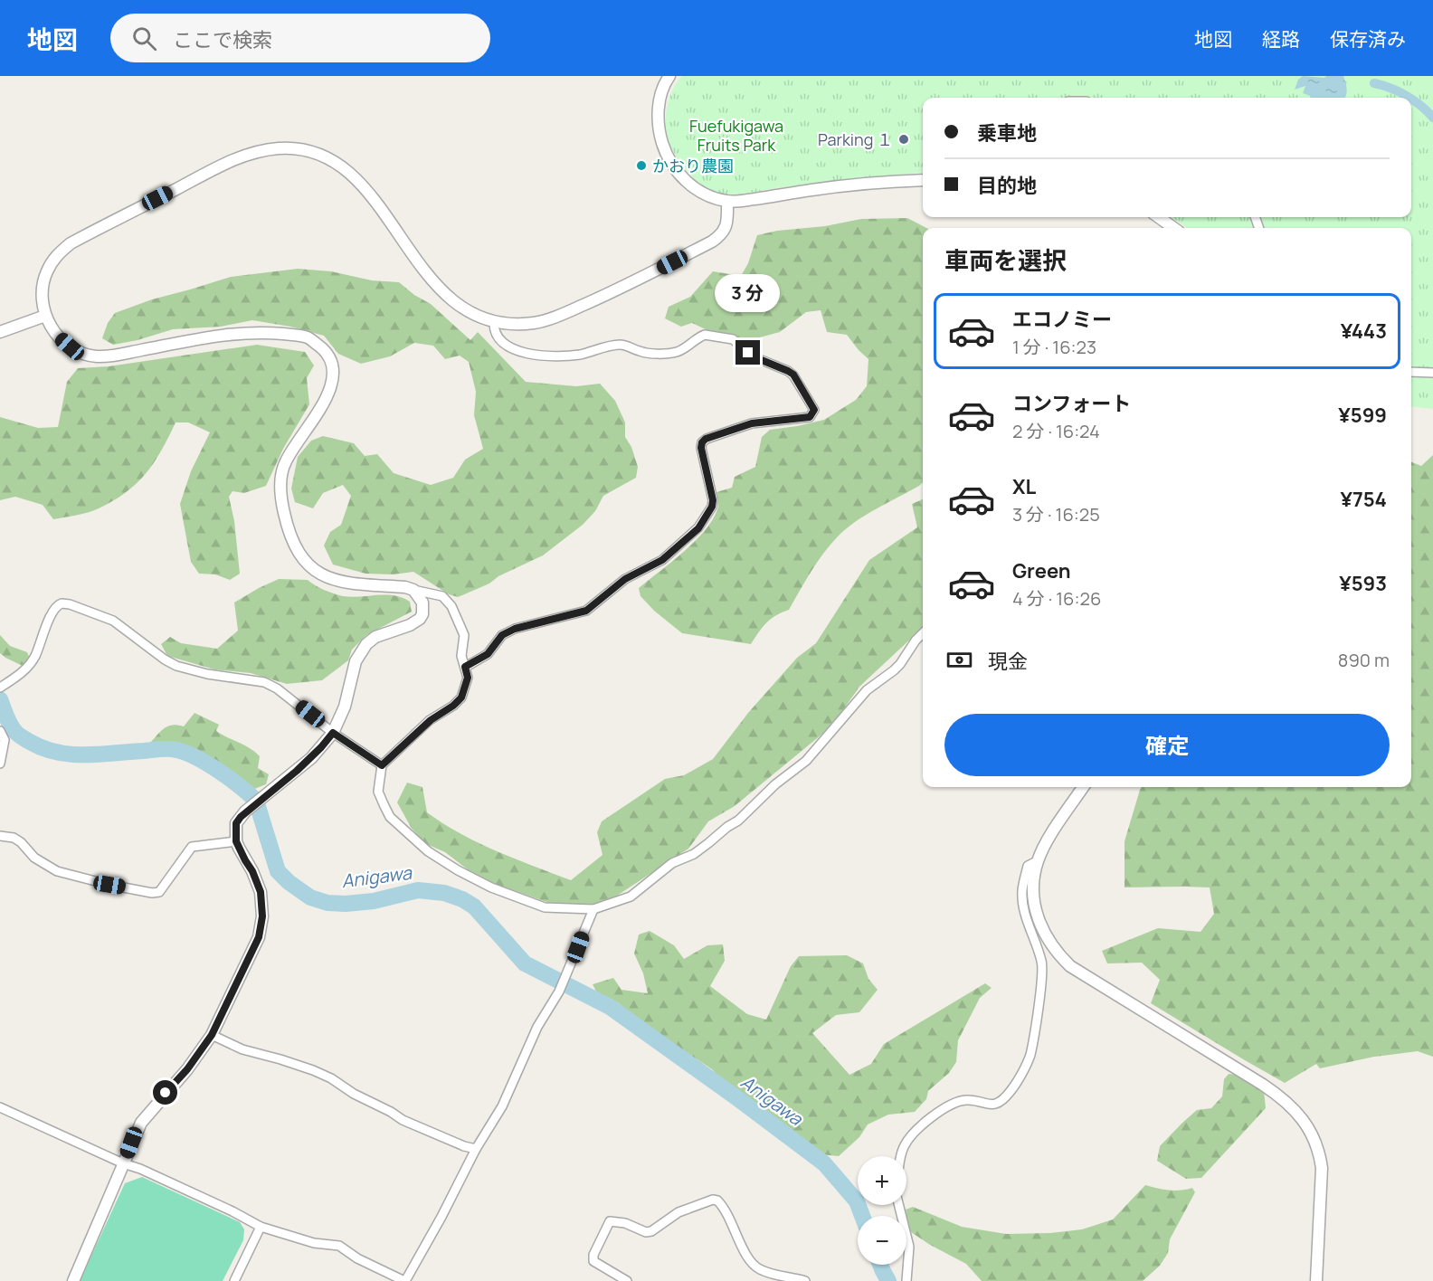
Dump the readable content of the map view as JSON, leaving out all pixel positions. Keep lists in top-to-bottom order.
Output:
{
  "water": ["Anigawa"],
  "parks": ["Fuefukigawa Fruits Park"],
  "places": ["Parking １", "かおり農園"],
  "page": {
    "header": "地図",
    "search": "ここで検索",
    "nav": ["地図", "経路", "保存済み"],
    "banner": ["乗車地", "目的地"],
    "heading": "車両を選択",
    "bubble": "3 分",
    "list": [
      {
        "name": "エコノミー",
        "note": "1 分 · 16:23",
        "value": "¥443"
      },
      {
        "name": "コンフォート",
        "note": "2 分 · 16:24",
        "value": "¥599"
      },
      {
        "name": "XL",
        "note": "3 分 · 16:25",
        "value": "¥754"
      },
      {
        "name": "Green",
        "note": "4 分 · 16:26",
        "value": "¥593"
      }
    ],
    "pay": ["現金", "890 m"],
    "buttons": "確定",
    "map_buttons": ["+", "−"]
  }
}
